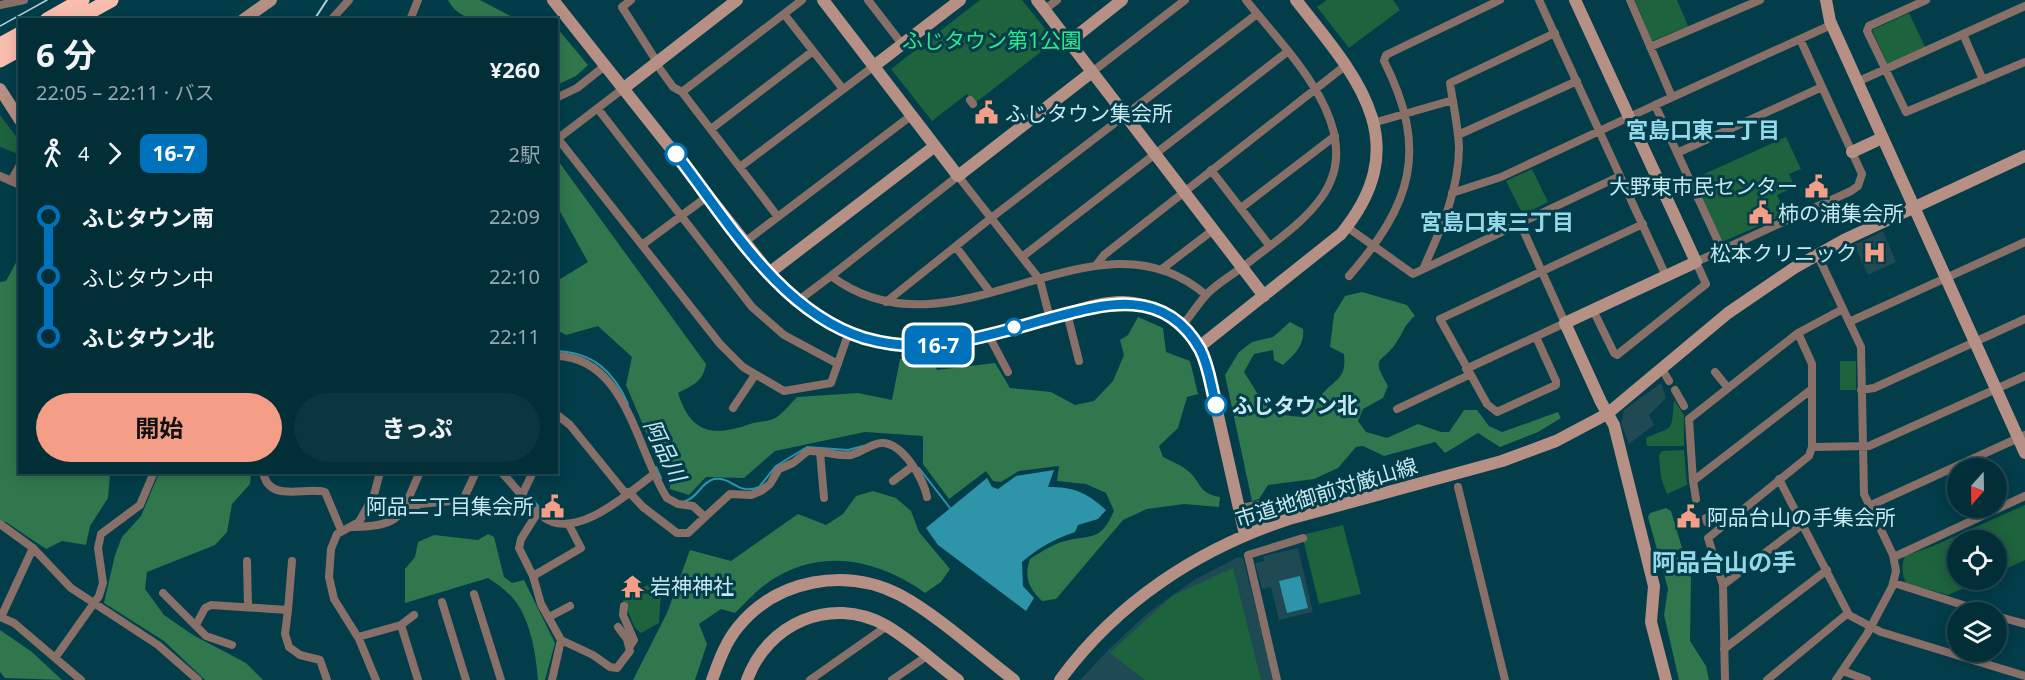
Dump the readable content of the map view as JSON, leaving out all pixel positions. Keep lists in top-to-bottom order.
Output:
{
  "streets": {
    "street": ["市道地御前対厳山線"]
  },
  "districts": ["宮島口東二丁目", "宮島口東三丁目", "阿品台山の手"],
  "water": ["阿品川"],
  "parks": ["ふじタウン第1公園"],
  "places": {
    "public building": [
      "ふじタウン集会所",
      "大野東市民センター",
      "柿の浦集会所",
      "阿品二丁目集会所",
      "阿品台山の手集会所"
    ],
    "hospital": ["松本クリニック"],
    "other": ["ふじタウン北"],
    "temple": ["岩神神社"]
  },
  "lines": ["bus line 16-7"],
  "north": "bottom",
  "page": {
    "on_map": "16-7",
    "heading": ["6 分", "22:05 – 22:11 · バス", "¥260"],
    "legs": ["4", "16-7", "2駅"],
    "list": [
      {
        "name": "ふじタウン南",
        "value": "22:09"
      },
      {
        "name": "ふじタウン中",
        "value": "22:10"
      },
      {
        "name": "ふじタウン北",
        "value": "22:11"
      }
    ],
    "buttons": ["開始", "きっぷ"]
  }
}
